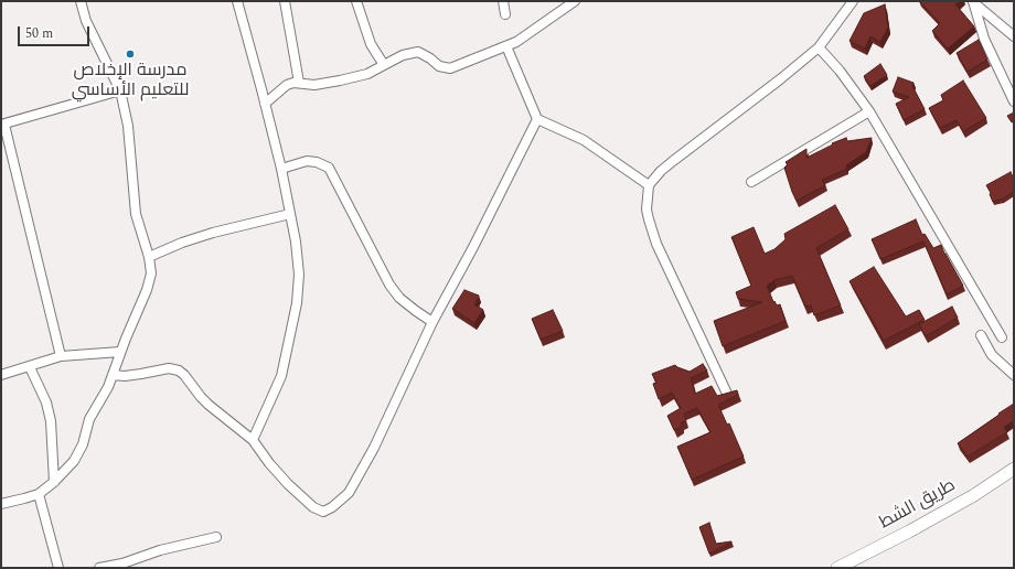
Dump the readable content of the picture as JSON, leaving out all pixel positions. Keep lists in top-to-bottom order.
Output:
{
  "streets": {
    "main road": ["طريق الشط"]
  },
  "places": ["مدرسة الإخلاص للتعليم الأساسي"],
  "scale_bar": "50 m"
}
